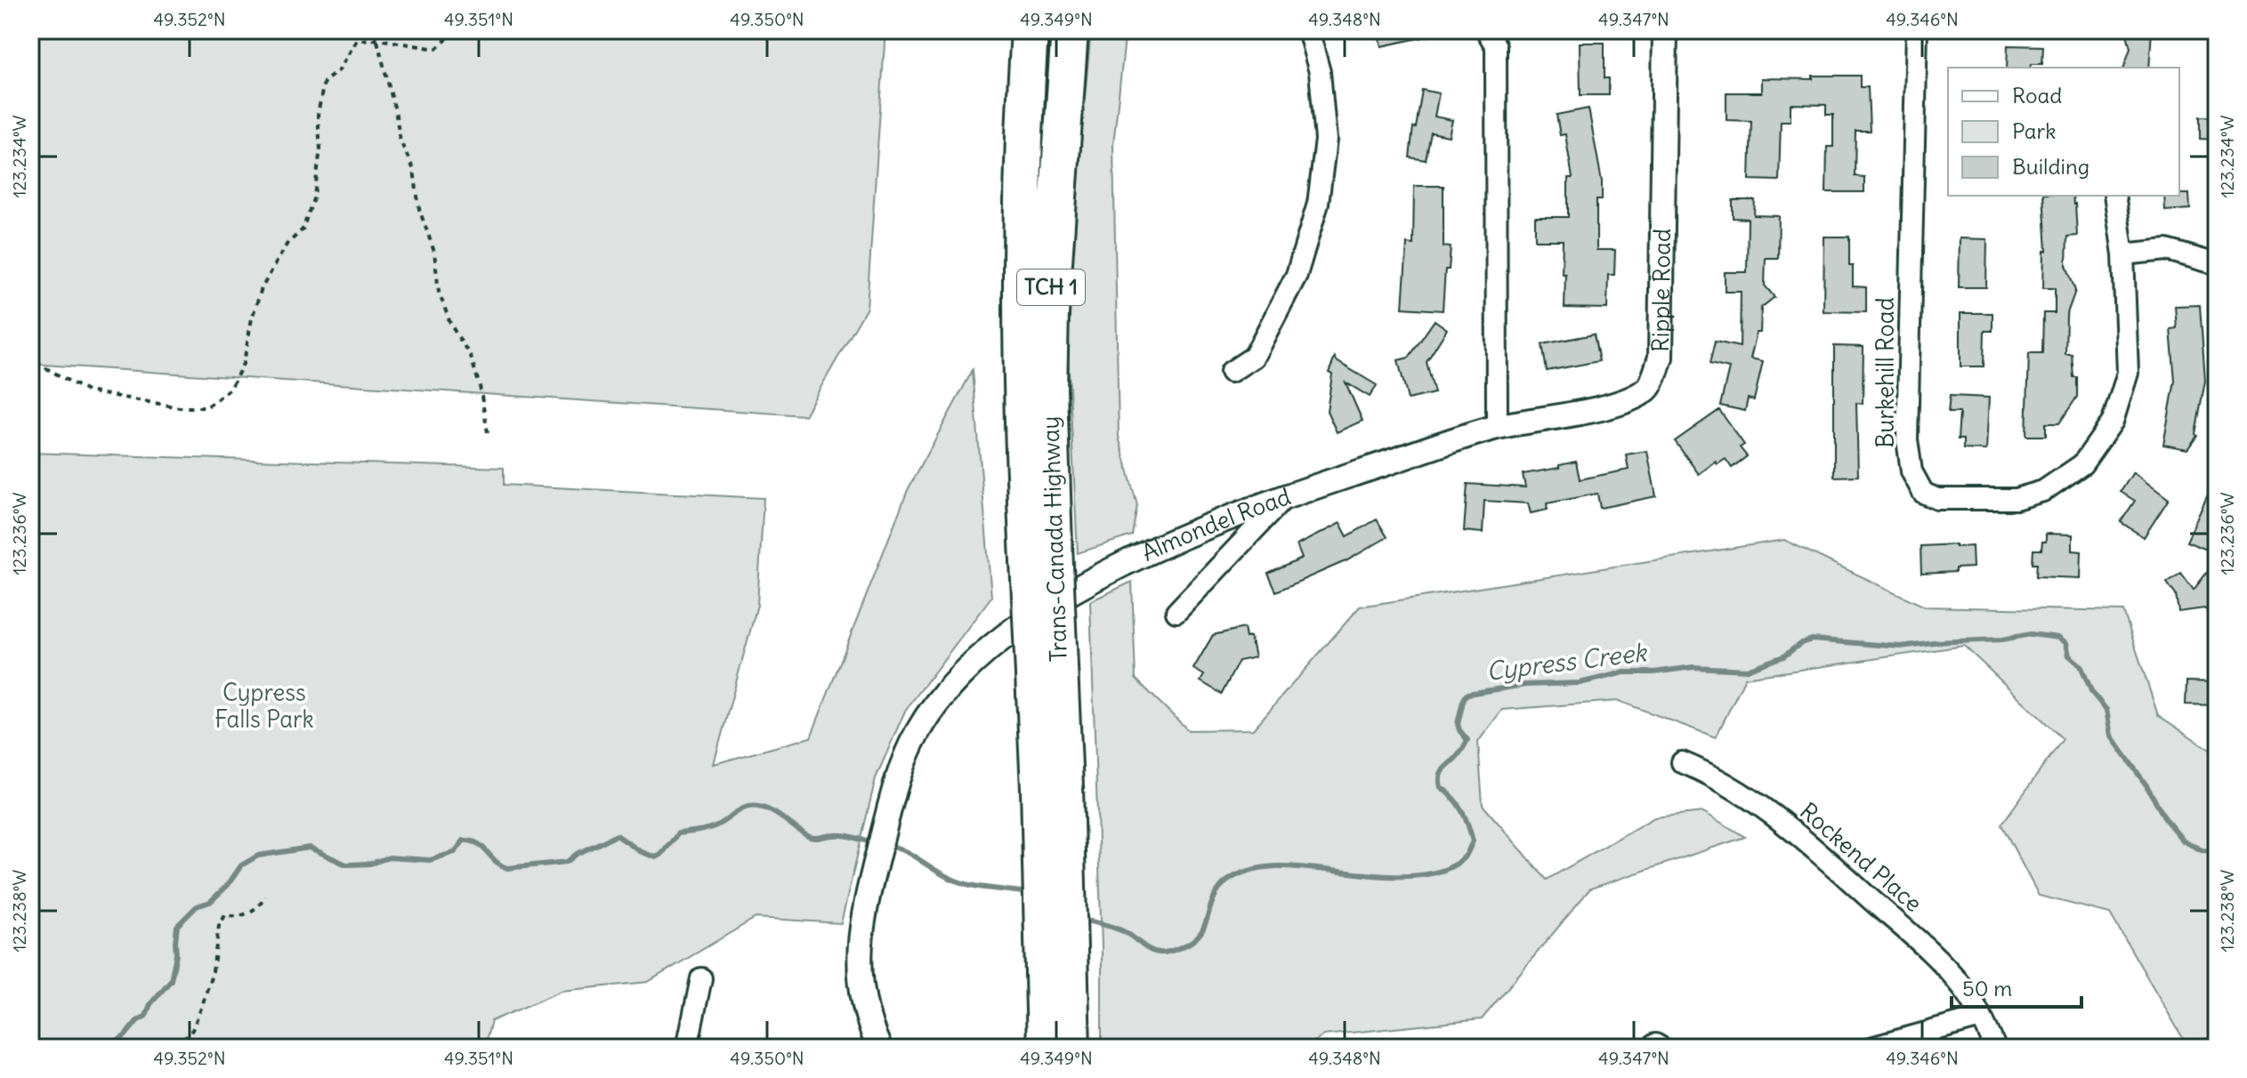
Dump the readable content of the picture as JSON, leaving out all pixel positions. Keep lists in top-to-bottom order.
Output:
{
  "streets": {
    "highway": ["TCH 1", "Trans-Canada Highway"],
    "street": [
      "Ripple Road",
      "Burkehill Road",
      "Almondel Road",
      "Rockend Place"
    ]
  },
  "crossings": [
    ["Ripple Road", "Almondel Road"]
  ],
  "water": ["Cypress Creek"],
  "parks": ["Cypress Falls Park"],
  "legend": ["Road", "Park", "Building"],
  "scale_bar": "50 m",
  "coordinates": [
    "49.352°N",
    "49.351°N",
    "49.350°N",
    "49.349°N",
    "49.348°N",
    "49.347°N",
    "49.346°N",
    "123.234°W",
    "123.236°W",
    "123.238°W"
  ]
}
